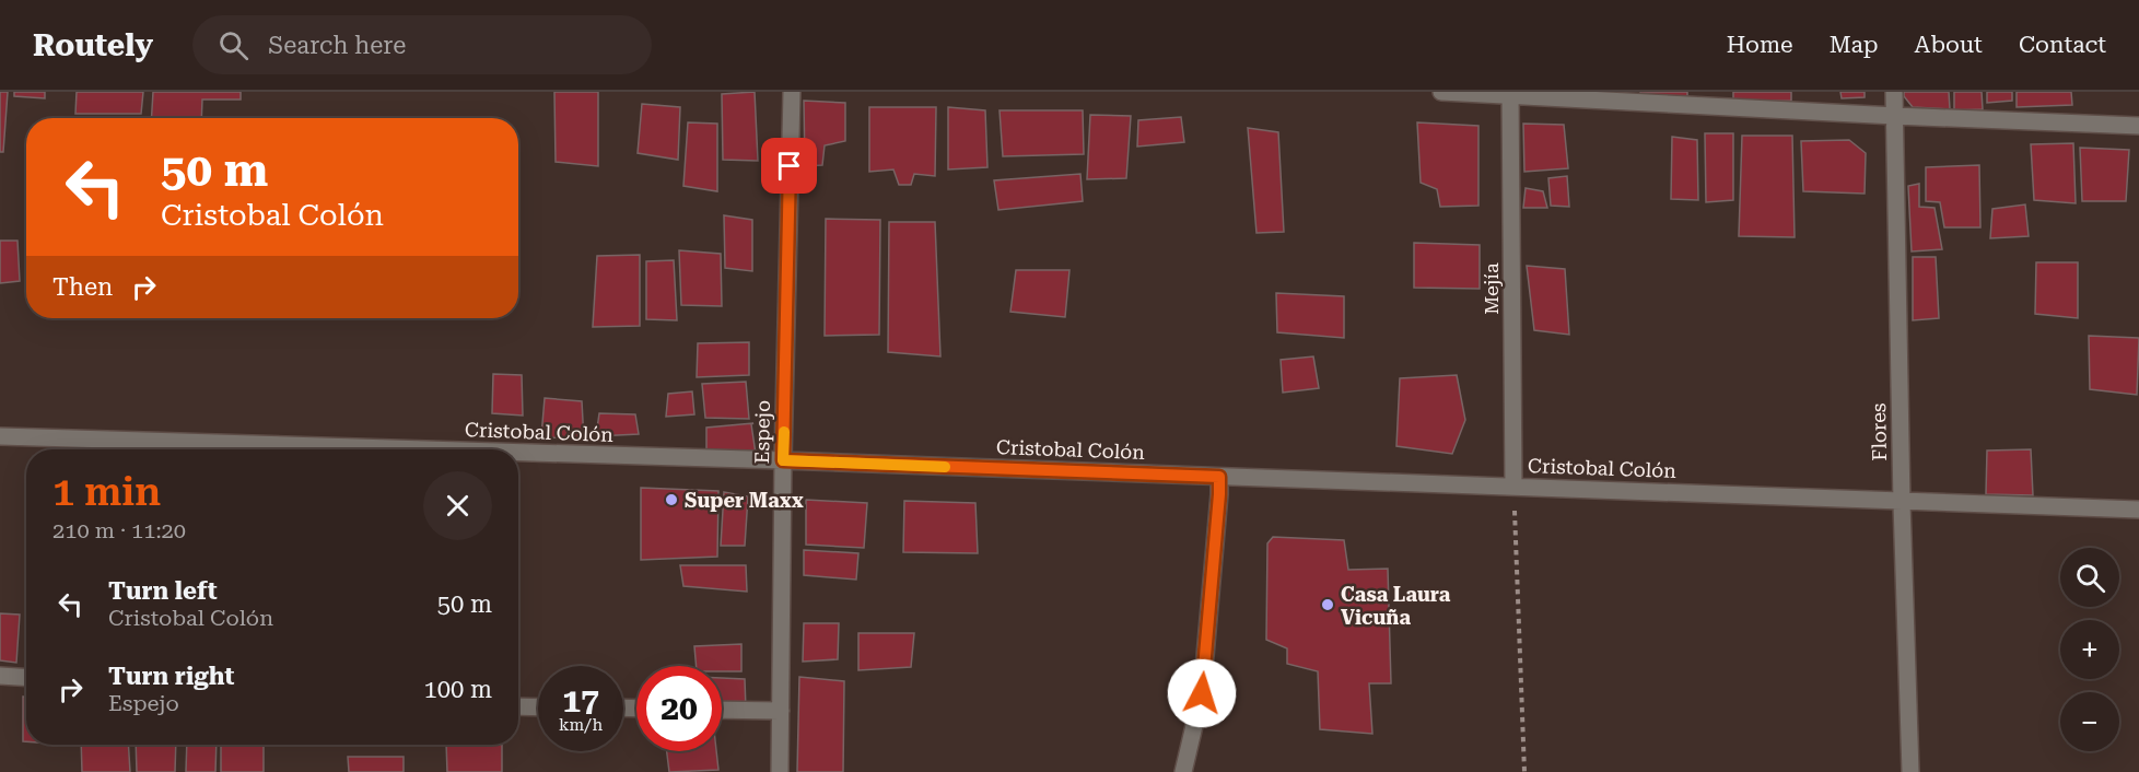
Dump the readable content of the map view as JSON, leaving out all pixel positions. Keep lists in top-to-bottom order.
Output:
{
  "streets": {
    "street": [
      "Mejía",
      "Cristobal Colón",
      "Espejo",
      "Flores"
    ]
  },
  "crossings": [
    ["Mejía", "Cristobal Colón"],
    ["Cristobal Colón", "Espejo"],
    ["Cristobal Colón", "Flores"]
  ],
  "places": ["Super Maxx", "Casa Laura Vicuña"],
  "page": {
    "header": "Routely",
    "search": "Search here",
    "nav": [
      "Home",
      "Map",
      "About",
      "Contact"
    ],
    "turn": ["50 m", "Cristobal Colón"],
    "then": "Then",
    "heading": ["1 min", "210 m · 11:20"],
    "map_buttons": ["+", "−"],
    "list": [
      {
        "name": "Turn left",
        "note": "Cristobal Colón",
        "value": "50 m"
      },
      {
        "name": "Turn right",
        "note": "Espejo",
        "value": "100 m"
      }
    ],
    "speed": "17 km/h",
    "limit": "20"
  }
}
